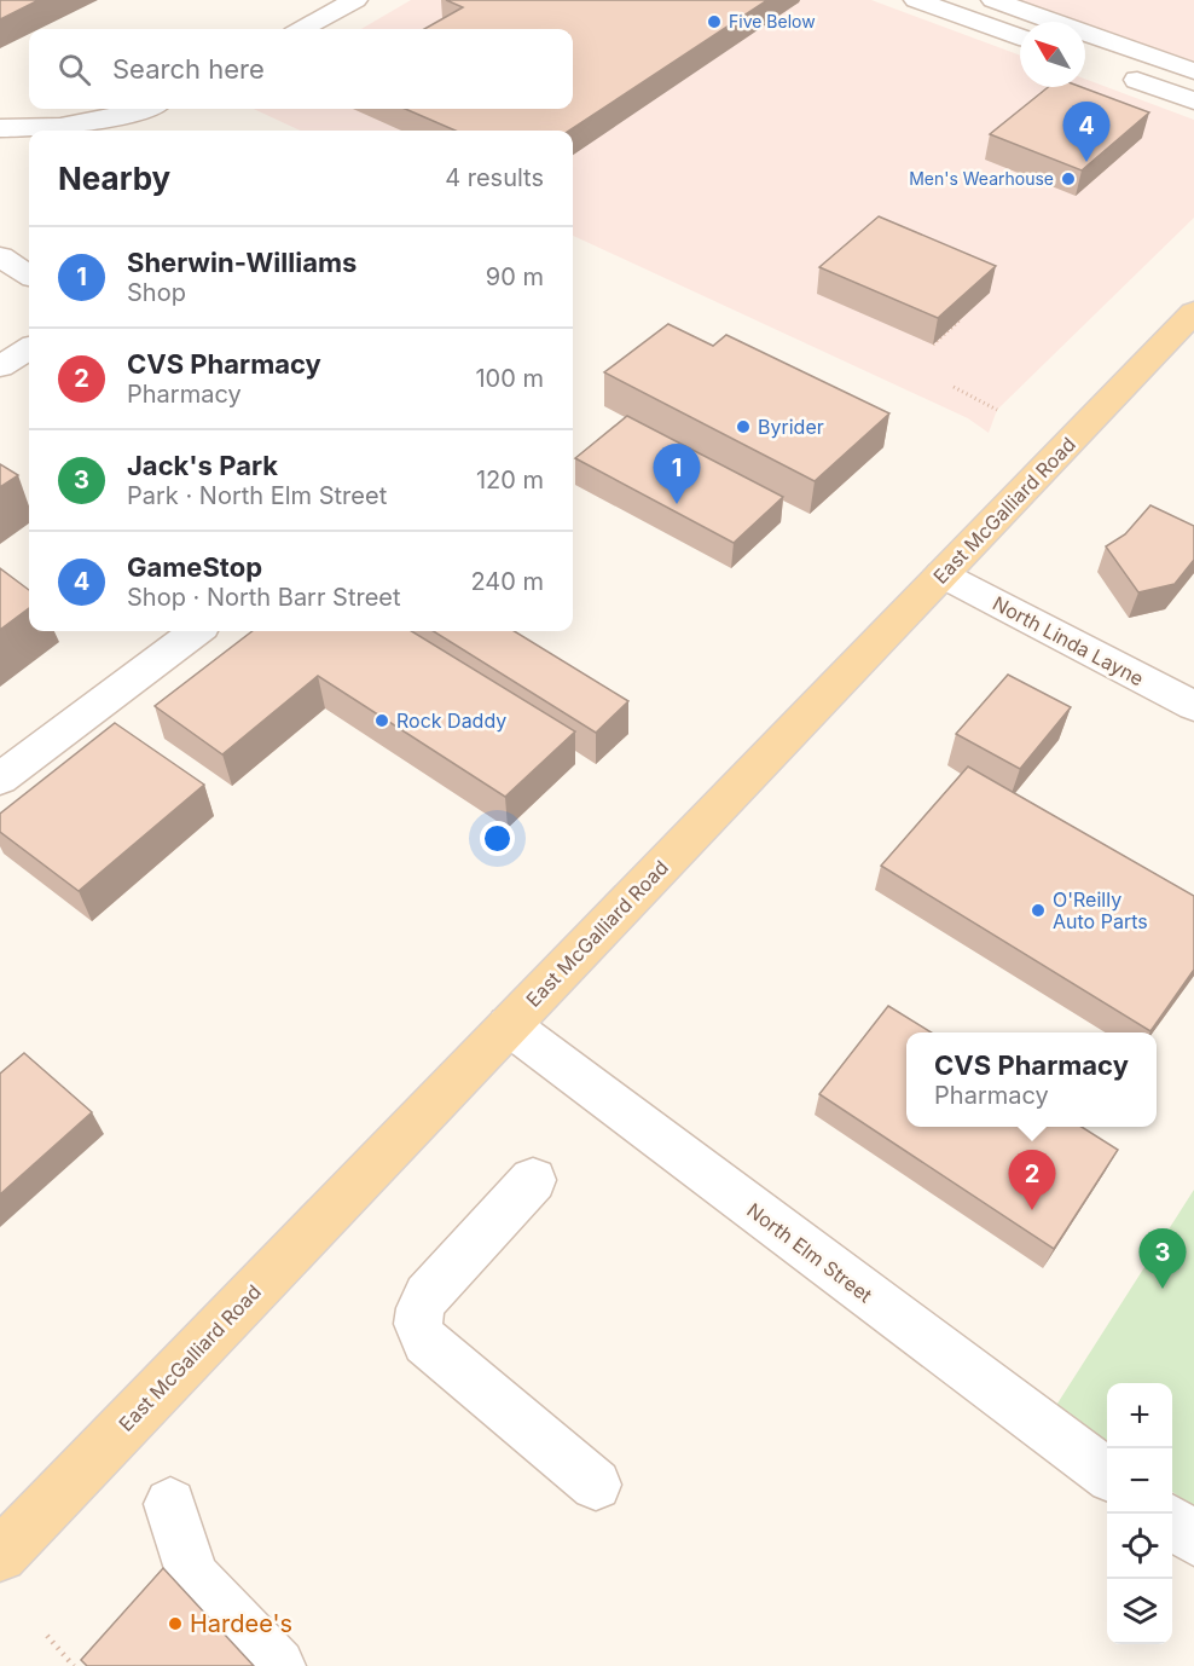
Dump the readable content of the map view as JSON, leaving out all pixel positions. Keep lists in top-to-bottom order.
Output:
{
  "streets": {
    "main road": ["East McGalliard Road"],
    "street": ["North Linda Layne", "North Elm Street"]
  },
  "crossings": [
    ["East McGalliard Road", "North Linda Layne"],
    ["East McGalliard Road", "North Elm Street"]
  ],
  "places": [
    "Five Below",
    "Men's Wearhouse",
    "Byrider",
    "Rock Daddy",
    "O'Reilly Auto Parts",
    "Hardee's"
  ],
  "north": "top left",
  "page": {
    "search": "Search here",
    "pins": [
      "4",
      "1",
      "2",
      "3"
    ],
    "heading": ["Nearby", "4 results"],
    "list": [
      {
        "mark": "1",
        "name": "Sherwin-Williams",
        "note": "Shop",
        "value": "90 m"
      },
      {
        "mark": "2",
        "name": "CVS Pharmacy",
        "note": "Pharmacy",
        "value": "100 m"
      },
      {
        "mark": "3",
        "name": "Jack's Park",
        "note": "Park · North Elm Street",
        "value": "120 m"
      },
      {
        "mark": "4",
        "name": "GameStop",
        "note": "Shop · North Barr Street",
        "value": "240 m"
      }
    ],
    "popup": ["CVS Pharmacy", "Pharmacy"],
    "map_buttons": ["+", "−"]
  }
}
